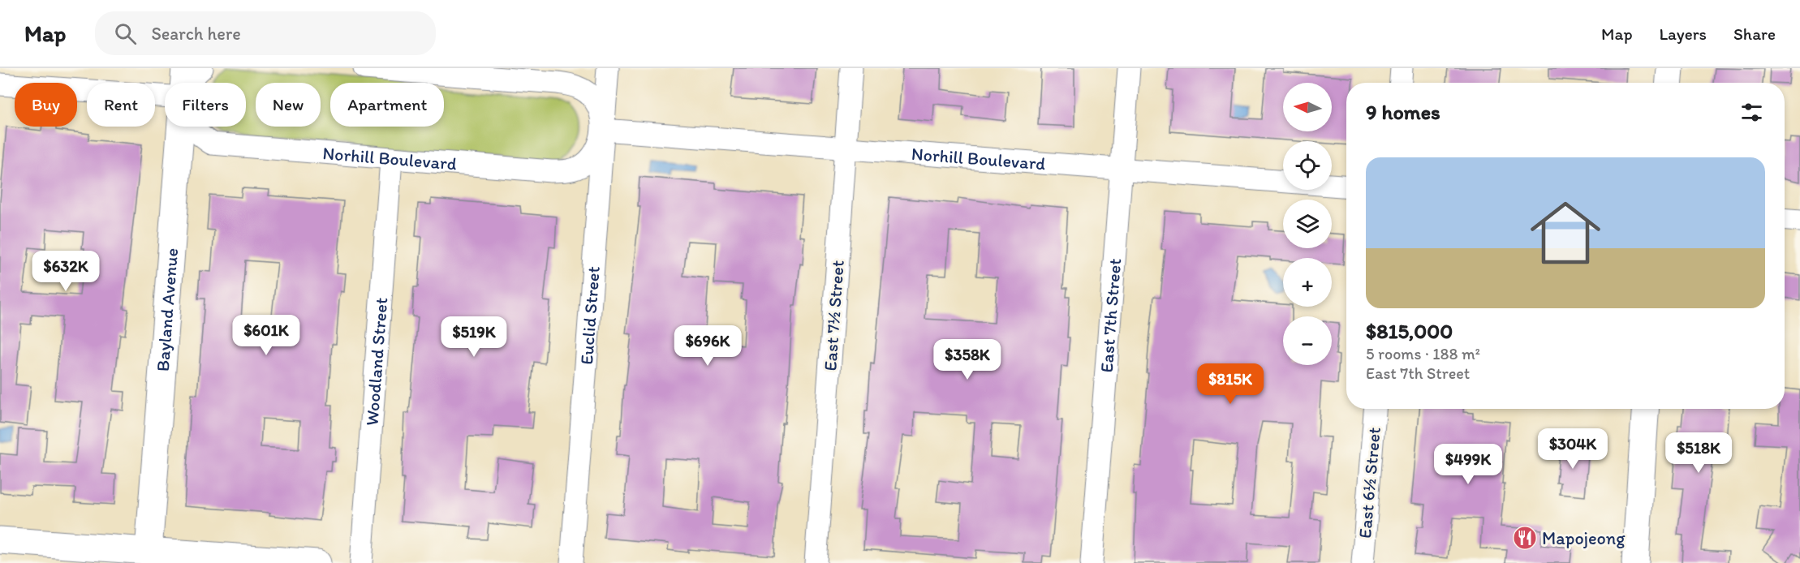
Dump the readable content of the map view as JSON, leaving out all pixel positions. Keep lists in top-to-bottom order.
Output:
{
  "streets": {
    "main road": ["Bayland Avenue"],
    "street": [
      "Norhill Boulevard",
      "Euclid Street",
      "East 7½ Street",
      "East 7th Street",
      "Woodland Street",
      "East 6½ Street"
    ]
  },
  "crossings": [
    ["Norhill Boulevard", "Euclid Street"],
    ["Norhill Boulevard", "East 7½ Street"],
    ["Norhill Boulevard", "East 7th Street"],
    ["Norhill Boulevard", "Woodland Street"]
  ],
  "places": {
    "restaurant": ["Mapojeong"]
  },
  "north": "left",
  "page": {
    "header": "Map",
    "search": "Search here",
    "nav": ["Map", "Layers", "Share"],
    "map_buttons": ["+", "−"],
    "chip": [
      "Buy",
      "Rent",
      "Filters",
      "New",
      "Apartment"
    ],
    "heading": "9 homes",
    "list": [
      {
        "name": "$815,000",
        "note": "5 rooms · 188 m² · East 7th Street"
      }
    ],
    "price": [
      "$632K",
      "$601K",
      "$519K",
      "$696K",
      "$358K",
      "$815K",
      "$304K",
      "$518K",
      "$499K"
    ]
  }
}
